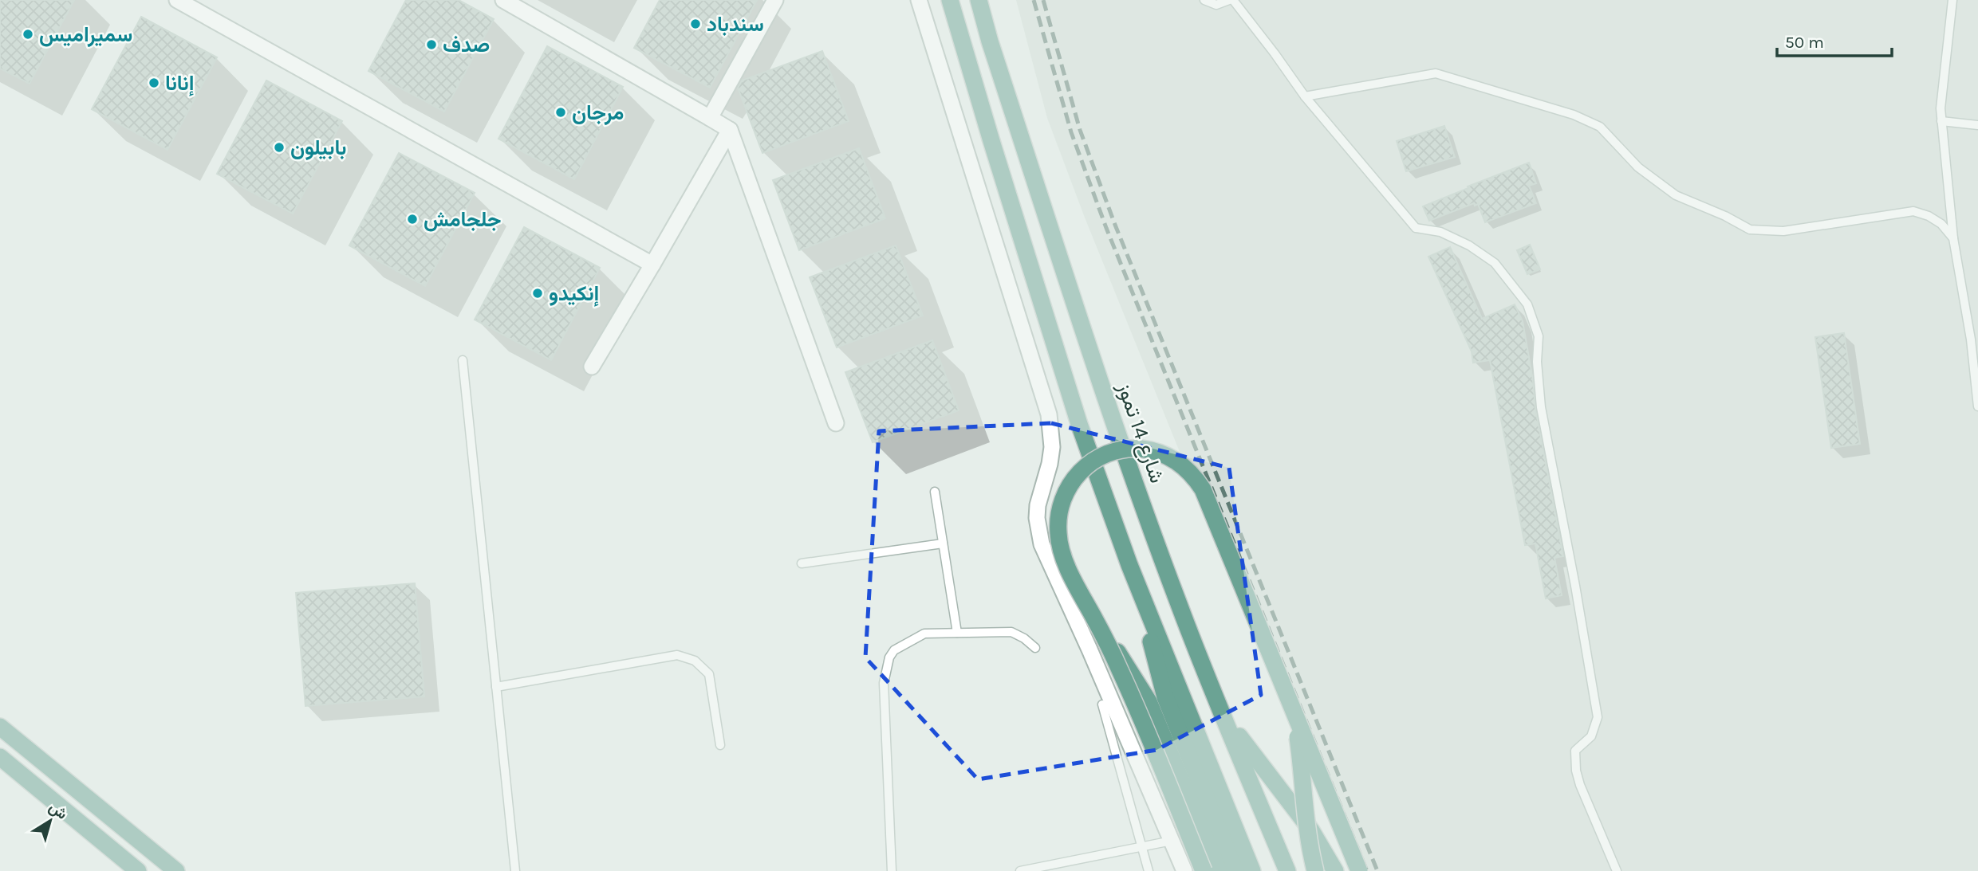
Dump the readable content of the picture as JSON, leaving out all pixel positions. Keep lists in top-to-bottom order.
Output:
{
  "streets": {
    "main road": ["شارع 14 تموز"]
  },
  "places": [
    "سندباد",
    "سميراميس",
    "صدف",
    "إنانا",
    "مرجان",
    "بابيلون",
    "جلجامش",
    "إنكيدو"
  ],
  "scale_bar": "50 m",
  "north": "top right"
}
